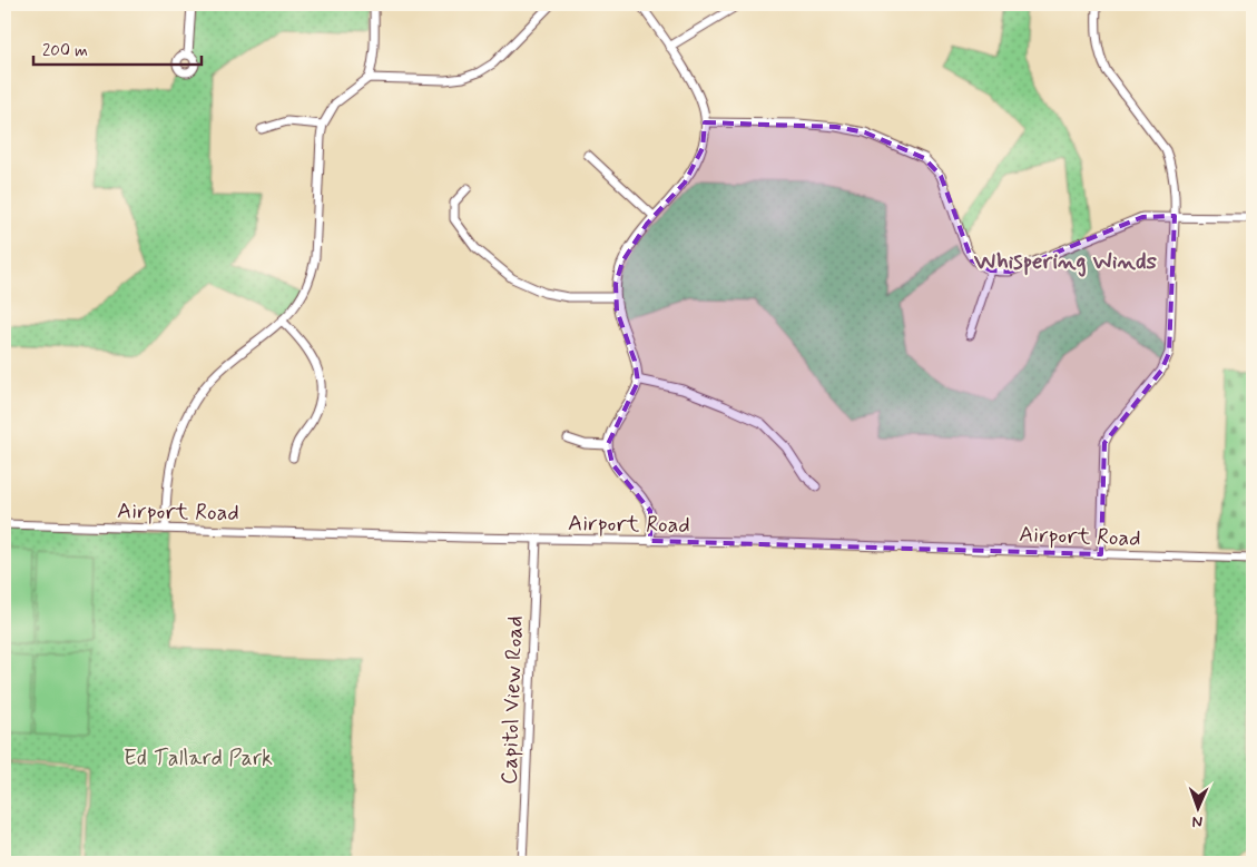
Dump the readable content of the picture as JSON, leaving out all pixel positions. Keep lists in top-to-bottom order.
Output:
{
  "streets": {
    "street": ["Airport Road", "Capitol View Road"]
  },
  "crossings": [
    ["Airport Road", "Capitol View Road"]
  ],
  "districts": ["Whispering Winds"],
  "parks": ["Ed Tallard Park"],
  "scale_bar": "200 m",
  "north": "bottom"
}
